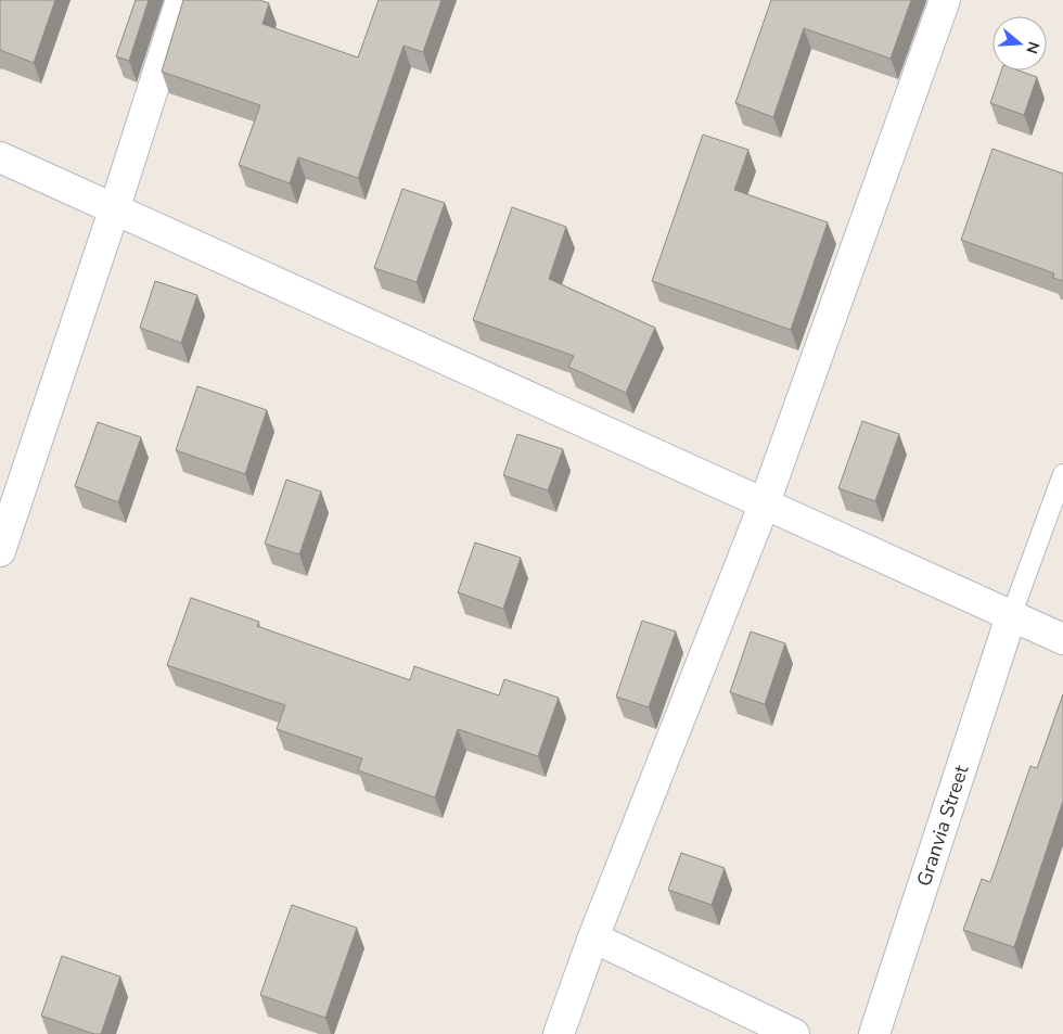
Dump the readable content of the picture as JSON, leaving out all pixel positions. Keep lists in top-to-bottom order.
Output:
{
  "streets": {
    "street": ["Granvia Street"]
  },
  "north": "right"
}
